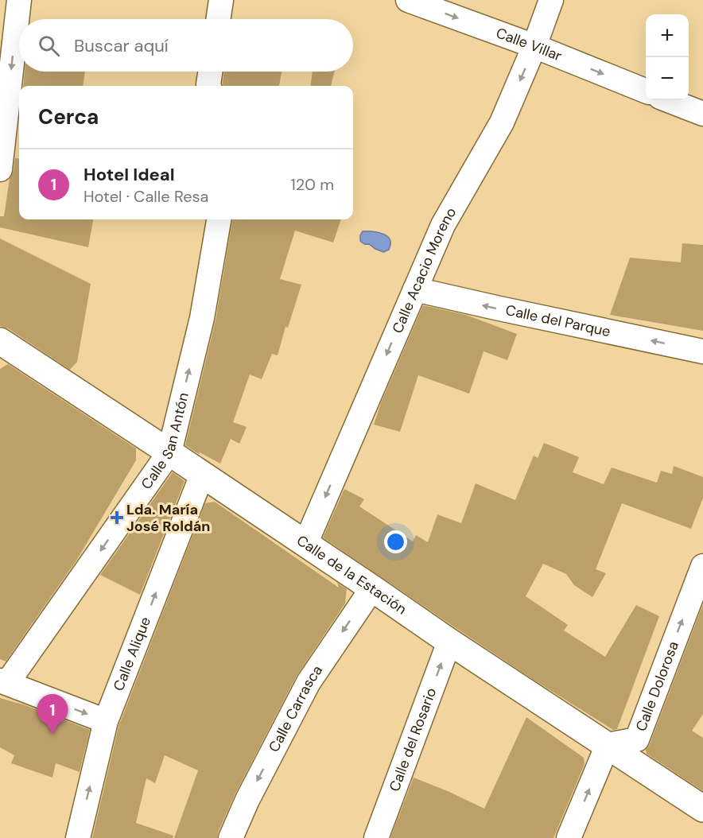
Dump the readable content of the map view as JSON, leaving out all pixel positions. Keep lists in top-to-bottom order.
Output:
{
  "streets": {
    "street": [
      "Calle Villar",
      "Calle Acacio Moreno",
      "Calle del Parque",
      "Calle San Antón",
      "Calle de la Estación",
      "Calle Alique",
      "Calle Dolorosa",
      "Calle Carrasca",
      "Calle del Rosario"
    ]
  },
  "crossings": [
    ["Calle Villar", "Calle Acacio Moreno"],
    ["Calle Acacio Moreno", "Calle del Parque"],
    ["Calle Acacio Moreno", "Calle de la Estación"],
    ["Calle San Antón", "Calle de la Estación"],
    ["Calle de la Estación", "Calle Alique"],
    ["Calle de la Estación", "Calle Dolorosa"],
    ["Calle de la Estación", "Calle Carrasca"],
    ["Calle de la Estación", "Calle del Rosario"]
  ],
  "one_way": [
    "Calle Villar",
    "Calle Acacio Moreno",
    "Calle del Parque",
    "Calle Alique",
    "Calle Dolorosa",
    "Calle Carrasca"
  ],
  "places": {
    "health": ["Lda. María José Roldán"]
  },
  "page": {
    "map_buttons": ["+", "−"],
    "search": "Buscar aquí",
    "heading": "Cerca",
    "list": [
      {
        "mark": "1",
        "name": "Hotel Ideal",
        "note": "Hotel · Calle Resa",
        "value": "120 m"
      }
    ],
    "pins": "1"
  }
}
